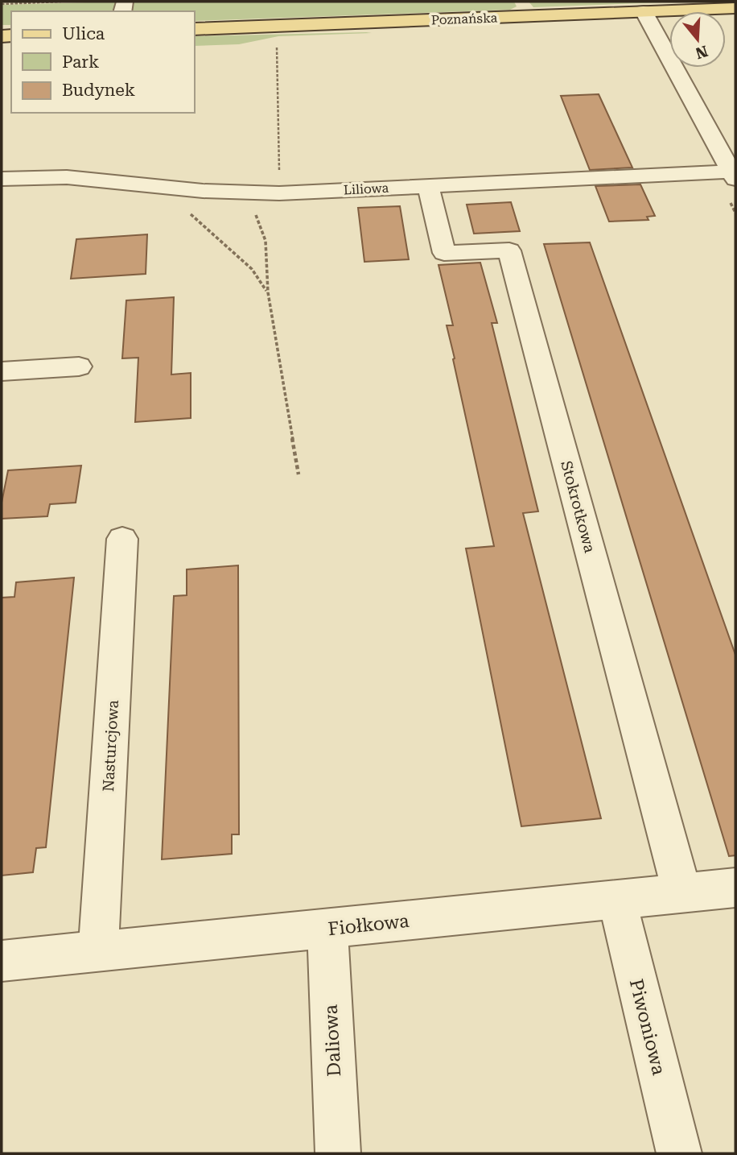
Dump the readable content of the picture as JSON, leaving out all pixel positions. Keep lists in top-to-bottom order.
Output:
{
  "streets": {
    "main road": ["Poznańska"],
    "street": [
      "Liliowa",
      "Stokrotkowa",
      "Nasturcjowa",
      "Fiołkowa",
      "Piwoniowa",
      "Daliowa"
    ]
  },
  "crossings": [
    ["Liliowa", "Stokrotkowa"],
    ["Stokrotkowa", "Fiołkowa"],
    ["Nasturcjowa", "Fiołkowa"],
    ["Fiołkowa", "Piwoniowa"],
    ["Fiołkowa", "Daliowa"]
  ],
  "legend": ["Ulica", "Park", "Budynek"],
  "north": "bottom"
}
